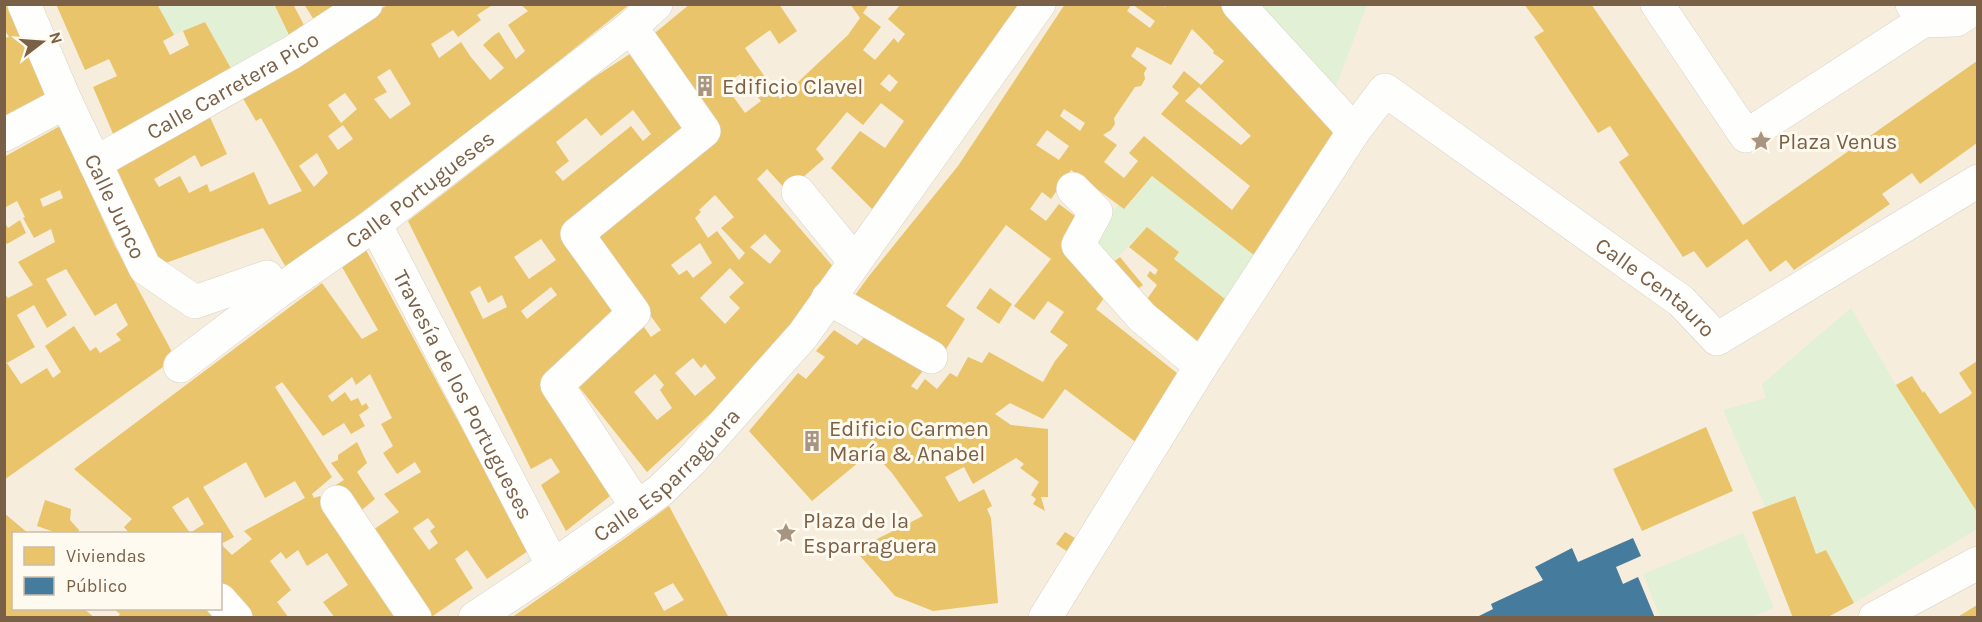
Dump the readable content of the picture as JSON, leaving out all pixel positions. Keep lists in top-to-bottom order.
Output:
{
  "streets": {
    "street": [
      "Calle Carretera Pico",
      "Calle Portugueses",
      "Calle Junco",
      "Calle Centauro",
      "Travesía de los Portugueses",
      "Calle Esparraguera"
    ]
  },
  "crossings": [
    ["Calle Carretera Pico", "Calle Junco"],
    ["Calle Portugueses", "Calle Junco"],
    ["Calle Portugueses", "Travesía de los Portugueses"],
    ["Travesía de los Portugueses", "Calle Esparraguera"]
  ],
  "places": {
    "building": ["Edificio Clavel", "Edificio Carmen María & Anabel"],
    "place": ["Plaza Venus", "Plaza de la Esparraguera"]
  },
  "legend": ["Viviendas", "Público"],
  "north": "right"
}
